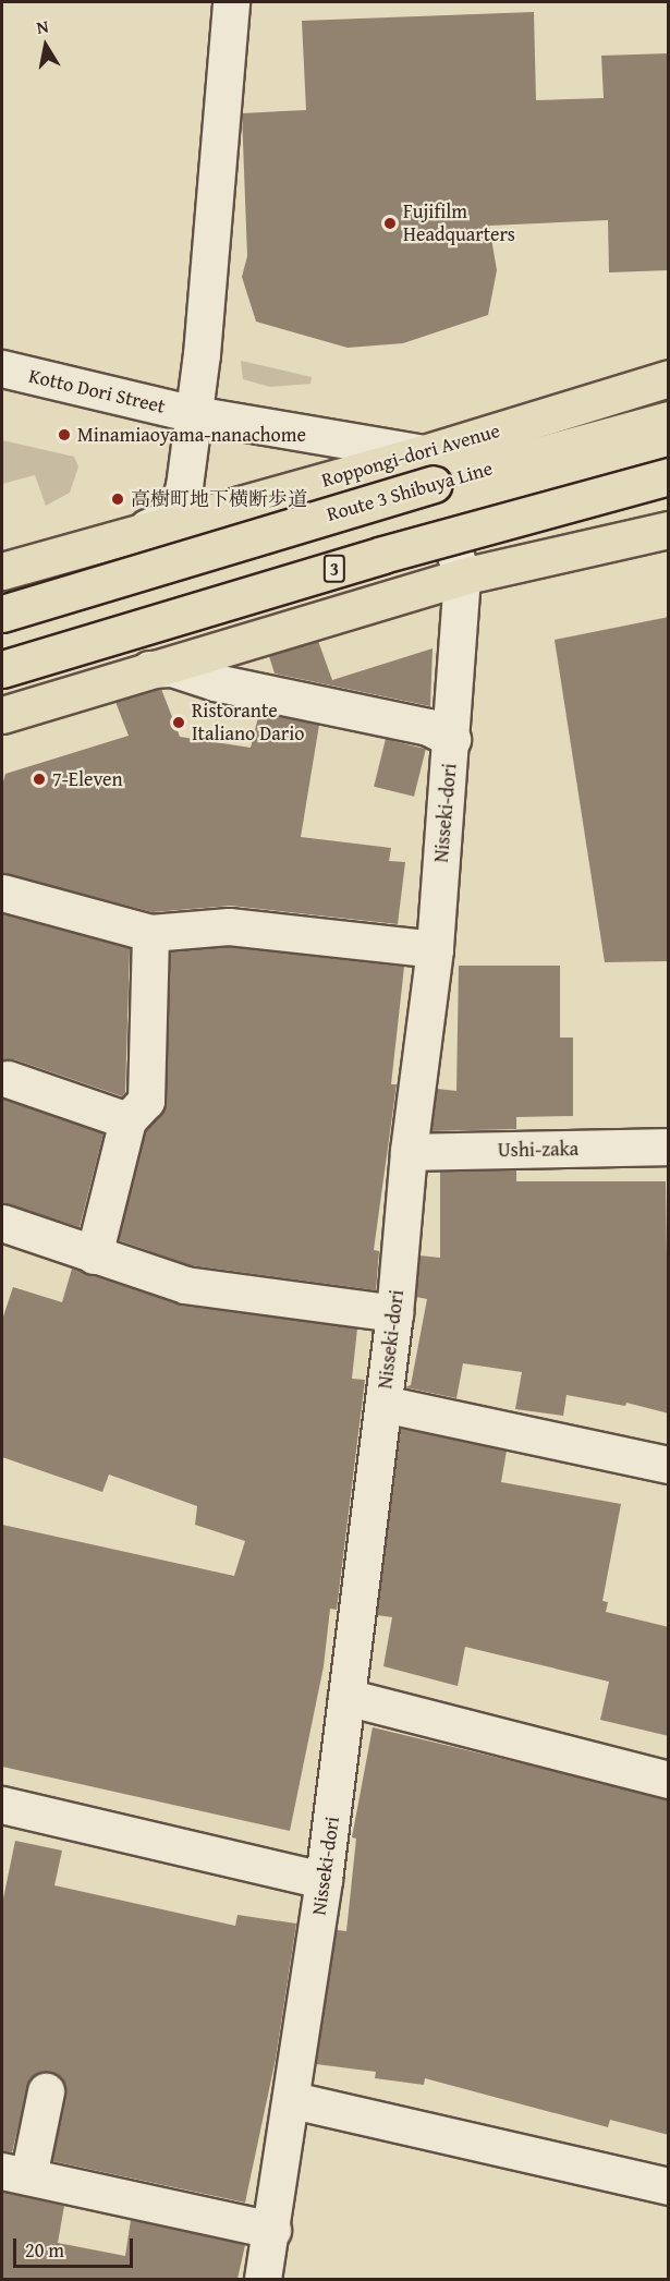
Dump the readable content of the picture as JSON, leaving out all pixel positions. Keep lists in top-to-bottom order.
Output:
{
  "streets": {
    "main road": ["Roppongi-dori Avenue", "Route 3 Shibuya Line", "3"],
    "street": ["Kotto Dori Street", "Nisseki-dori", "Ushi-zaka"]
  },
  "crossings": [
    ["Kotto Dori Street", "Roppongi-dori Avenue"],
    ["Kotto Dori Street", "Nisseki-dori"],
    ["Roppongi-dori Avenue", "Nisseki-dori"],
    ["Nisseki-dori", "Ushi-zaka"]
  ],
  "places": [
    "Fujifilm Headquarters",
    "Minamiaoyama-nanachome",
    "高樹町地下横断歩道",
    "Ristorante Italiano Dario",
    "7-Eleven"
  ],
  "scale_bar": "20 m",
  "north": "top"
}
